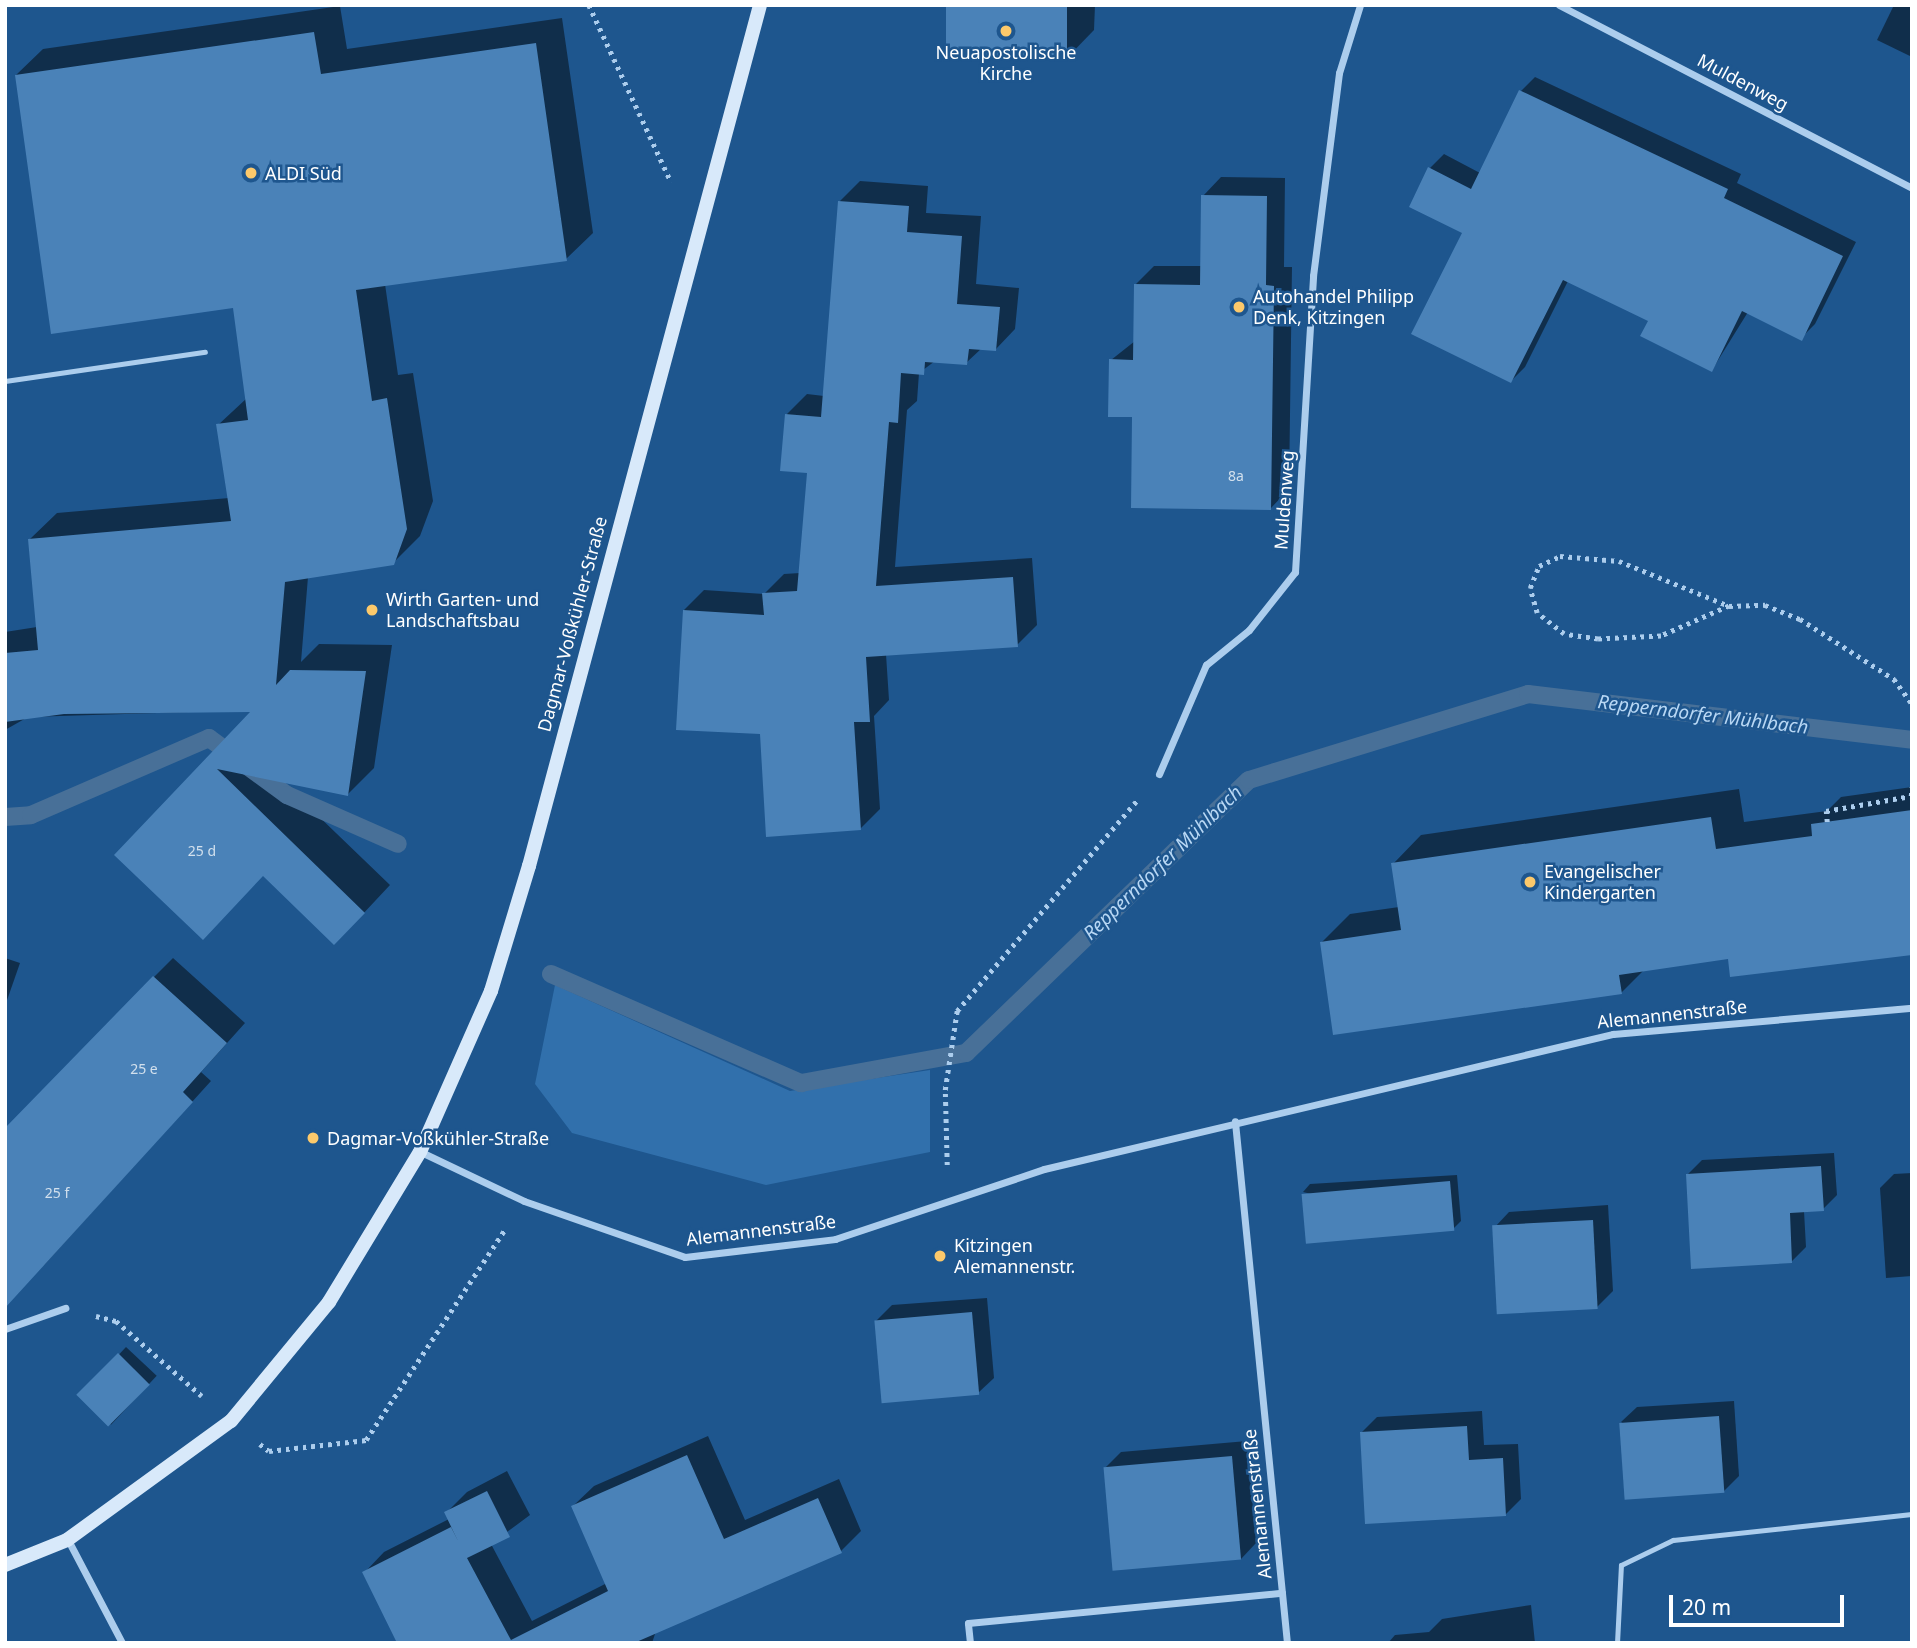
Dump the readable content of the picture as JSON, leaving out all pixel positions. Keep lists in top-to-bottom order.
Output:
{
  "streets": {
    "street": ["Muldenweg", "Dagmar-Voßkühler-Straße", "Alemannenstraße"]
  },
  "crossings": [
    ["Dagmar-Voßkühler-Straße", "Alemannenstraße"]
  ],
  "water": ["Repperndorfer Mühlbach"],
  "places": [
    "Neuapostolische Kirche",
    "ALDI Süd",
    "Autohandel Philipp Denk, Kitzingen",
    "Wirth Garten- und Landschaftsbau",
    "Evangelischer Kindergarten",
    "Dagmar-Voßkühler-Straße",
    "Kitzingen Alemannenstr."
  ],
  "house_numbers": [
    "8a",
    "25 d",
    "25 e",
    "25 f"
  ],
  "scale_bar": "20 m"
}
